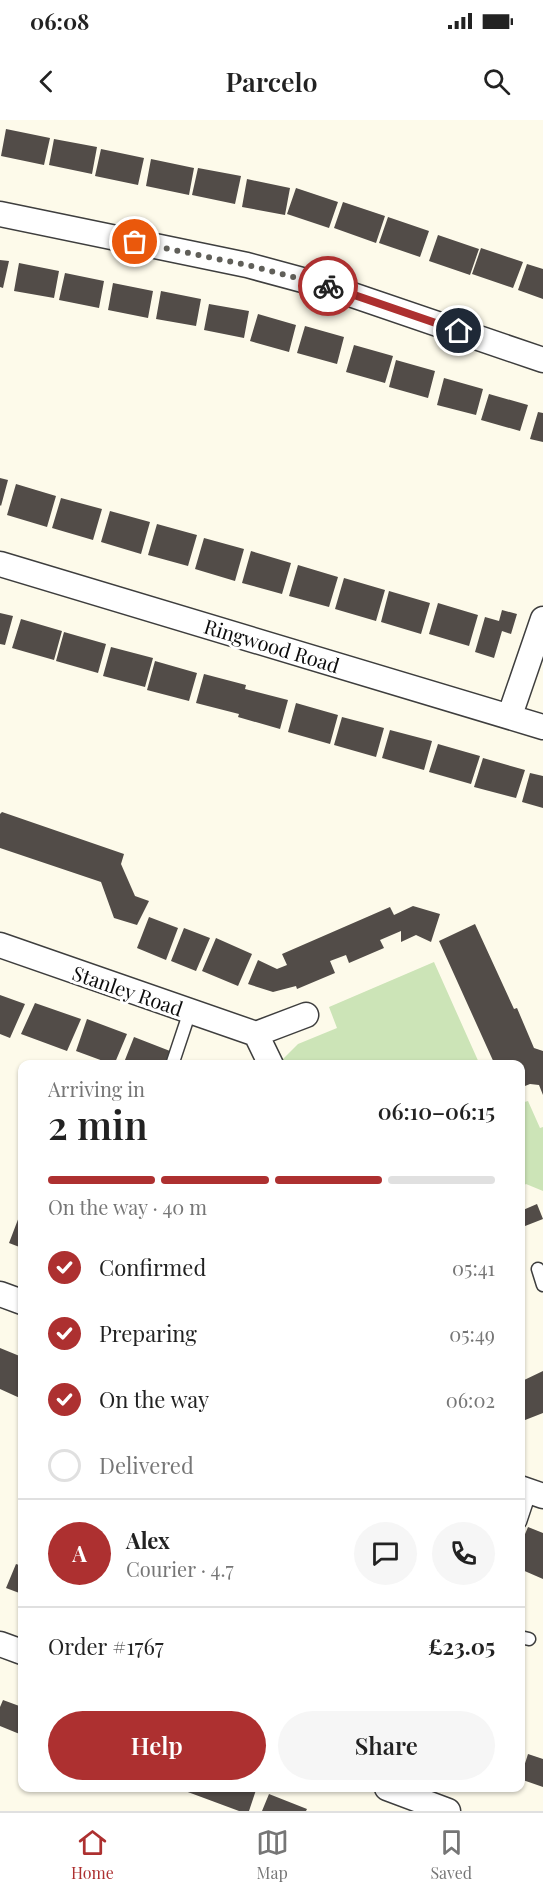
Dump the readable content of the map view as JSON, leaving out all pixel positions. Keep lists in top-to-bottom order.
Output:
{
  "streets": {
    "street": ["Ringwood Road", "Stanley Road"]
  },
  "page": {
    "status": "06:08",
    "header": "Parcelo",
    "heading": ["2 min", "Arriving in", "06:10–06:15"],
    "panel": [
      "Alex",
      "Courier · 4.7",
      "Order #1767",
      "£23.05"
    ],
    "bar": "On the way · 40 m",
    "list": [
      ["Confirmed", "05:41"],
      ["Preparing", "05:49"],
      ["On the way", "06:02"],
      "Delivered"
    ],
    "round": "A",
    "buttons": ["Help", "Share"],
    "tabs": ["Home", "Map", "Saved"]
  }
}
